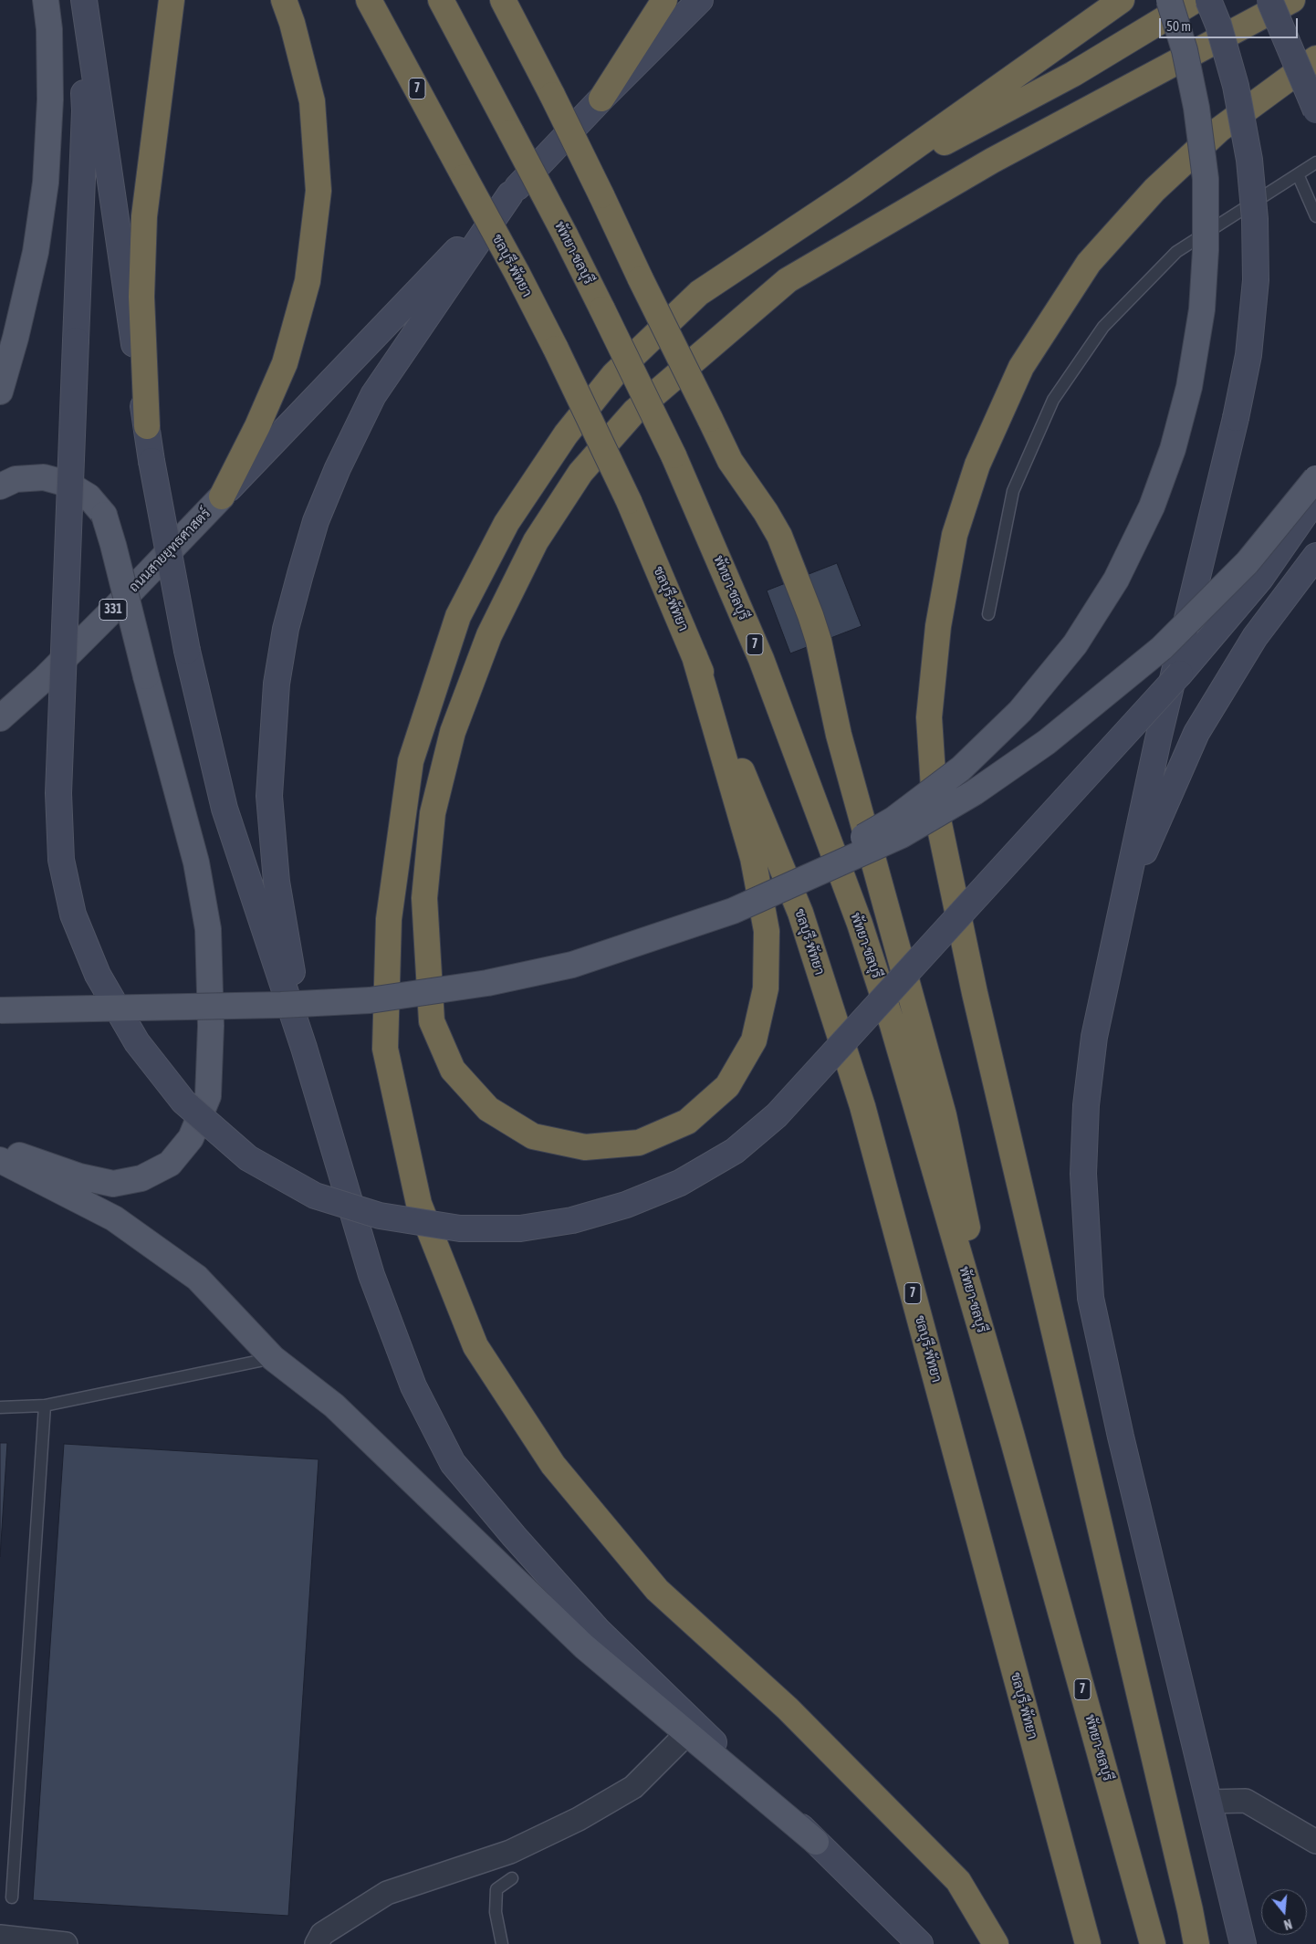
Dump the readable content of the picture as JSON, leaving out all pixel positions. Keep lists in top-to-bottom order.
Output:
{
  "streets": {
    "highway": ["7", "พัทยา-ชลบุรี", "ชลบุรี-พัทยา"],
    "main road": ["ถนนสายยุทธศาสตร์", "331"]
  },
  "scale_bar": "50 m",
  "north": "bottom"
}
